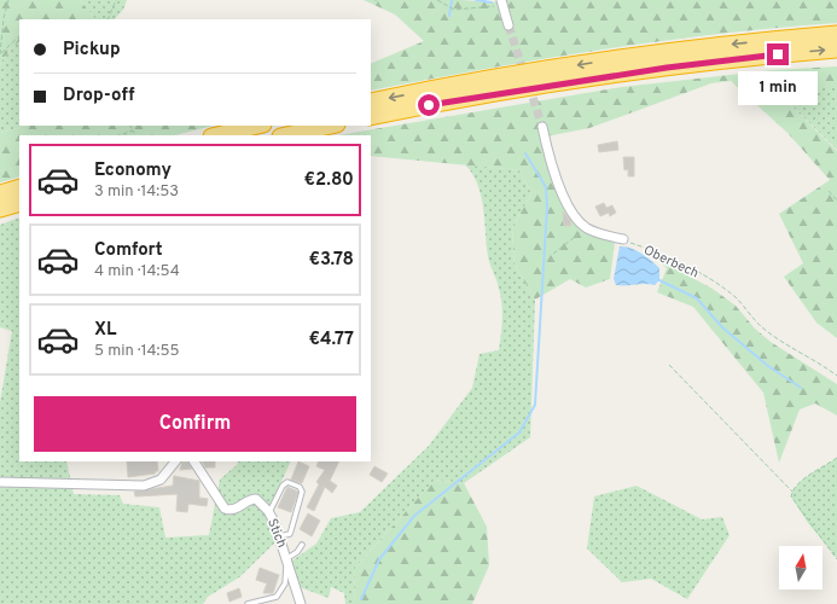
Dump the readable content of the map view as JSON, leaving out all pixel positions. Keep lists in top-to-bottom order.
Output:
{
  "streets": {
    "street": ["Stich"],
    "path": ["Oberbech"]
  },
  "north": "top",
  "page": {
    "banner": ["Pickup", "Drop-off"],
    "bubble": "1 min",
    "list": [
      {
        "name": "Economy",
        "note": "3 min · 14:53",
        "value": "€2.80"
      },
      {
        "name": "Comfort",
        "note": "4 min · 14:54",
        "value": "€3.78"
      },
      {
        "name": "XL",
        "note": "5 min · 14:55",
        "value": "€4.77"
      }
    ],
    "buttons": "Confirm"
  }
}
